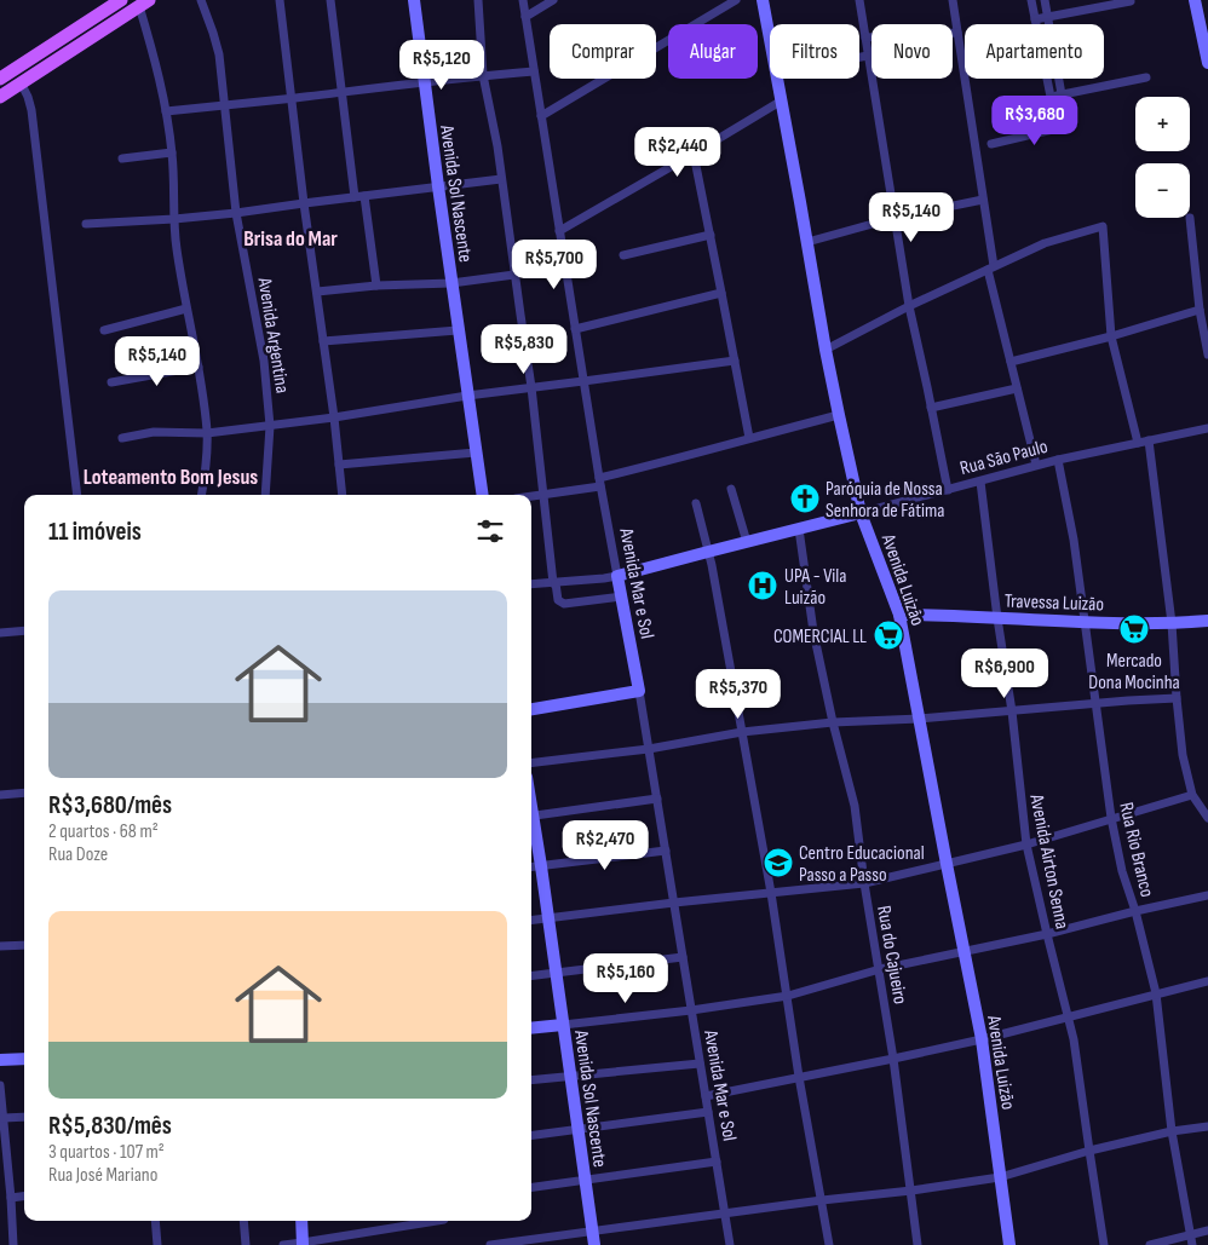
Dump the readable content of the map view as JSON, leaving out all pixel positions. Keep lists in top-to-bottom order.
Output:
{
  "streets": {
    "street": [
      "Avenida Sol Nascente",
      "Avenida Argentina",
      "Rua São Paulo",
      "Avenida Luizão",
      "Avenida Mar e Sol",
      "Travessa Luizão",
      "Rua Rio Branco",
      "Avenida Airton Senna",
      "Rua do Cajueiro"
    ]
  },
  "crossings": [
    ["Rua São Paulo", "Avenida Luizão"],
    ["Rua São Paulo", "Avenida Mar e Sol"],
    ["Rua São Paulo", "Rua Rio Branco"],
    ["Rua São Paulo", "Avenida Airton Senna"],
    ["Rua São Paulo", "Rua do Cajueiro"],
    ["Avenida Luizão", "Travessa Luizão"],
    ["Travessa Luizão", "Rua Rio Branco"],
    ["Travessa Luizão", "Avenida Airton Senna"]
  ],
  "districts": ["Brisa do Mar", "Loteamento Bom Jesus"],
  "places": {
    "church": ["Paróquia de Nossa Senhora de Fátima"],
    "hospital": ["UPA - Vila Luizão"],
    "supermarket": ["Mercado Dona Mocinha", "COMERCIAL LL"],
    "school or university": ["Centro Educacional Passo a Passo"]
  },
  "page": {
    "chip": [
      "Comprar",
      "Alugar",
      "Filtros",
      "Novo",
      "Apartamento"
    ],
    "price": [
      "R$5,120",
      "R$3,680",
      "R$2,440",
      "R$5,140",
      "R$5,700",
      "R$5,830",
      "R$5,140",
      "R$6,900",
      "R$5,370",
      "R$2,470",
      "R$5,160"
    ],
    "map_buttons": ["+", "−"],
    "heading": "11 imóveis",
    "list": [
      {
        "name": "R$3,680/mês",
        "note": "2 quartos · 68 m² · Rua Doze"
      },
      {
        "name": "R$5,830/mês",
        "note": "3 quartos · 107 m² · Rua José Mariano"
      }
    ]
  }
}
